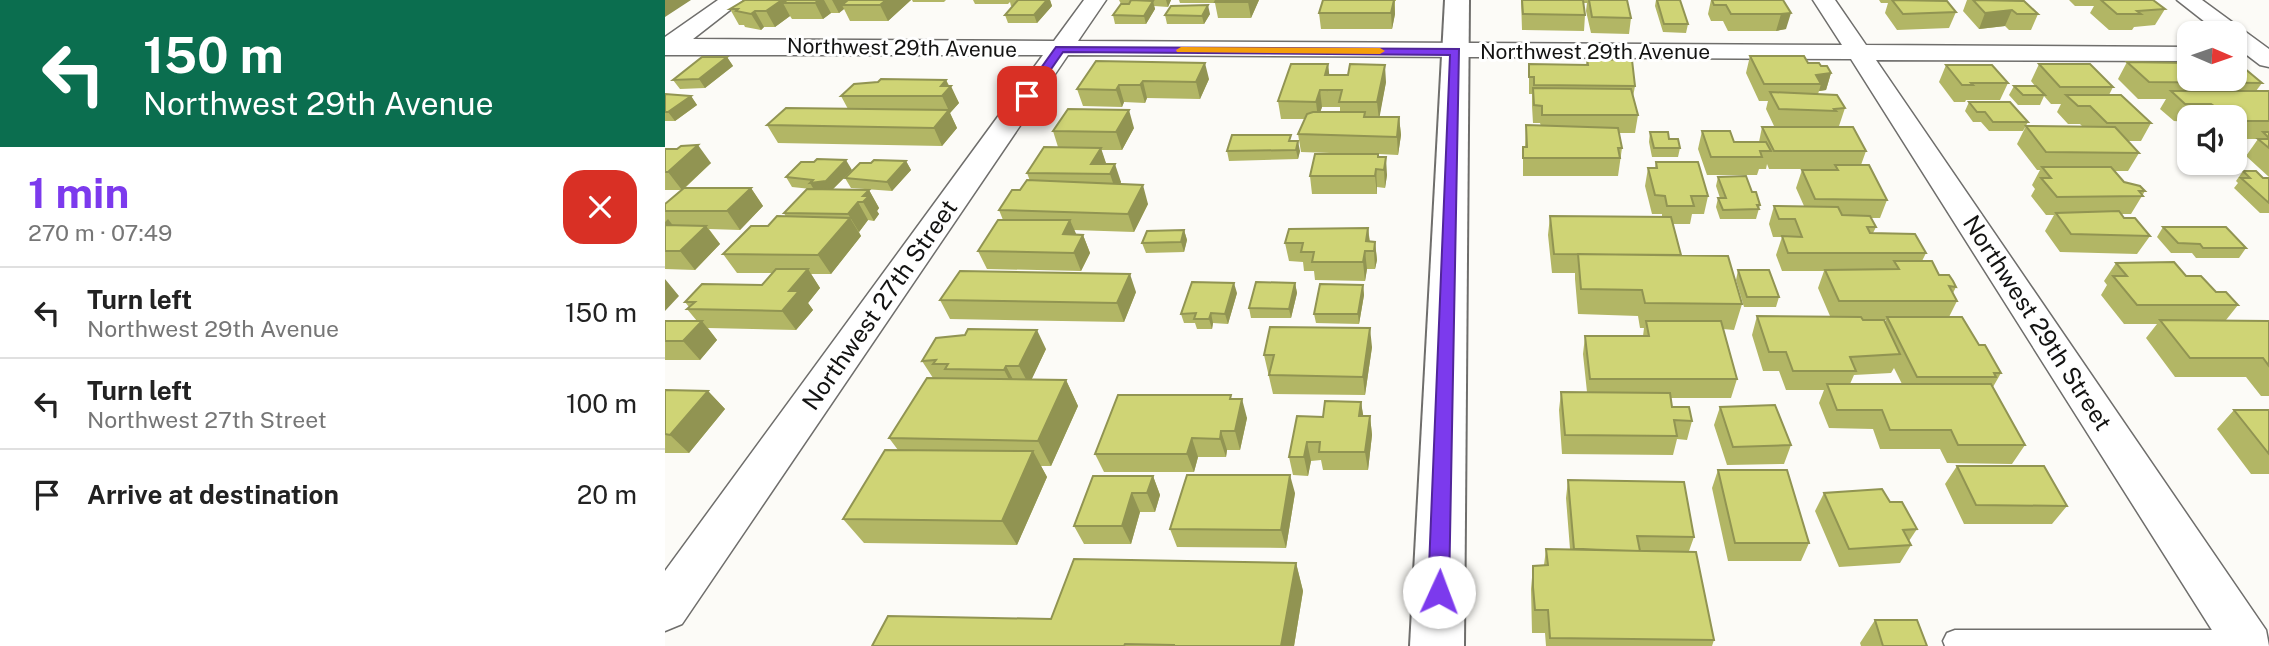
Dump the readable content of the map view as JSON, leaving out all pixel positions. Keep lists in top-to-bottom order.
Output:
{
  "streets": {
    "street": ["Northwest 29th Avenue", "Northwest 27th Street", "Northwest 29th Street"]
  },
  "crossings": [
    ["Northwest 29th Avenue", "Northwest 27th Street"],
    ["Northwest 29th Avenue", "Northwest 29th Street"]
  ],
  "north": "right",
  "page": {
    "turn": ["150 m", "Northwest 29th Avenue"],
    "heading": ["1 min", "270 m · 07:49"],
    "list": [
      {
        "name": "Turn left",
        "note": "Northwest 29th Avenue",
        "value": "150 m"
      },
      {
        "name": "Turn left",
        "note": "Northwest 27th Street",
        "value": "100 m"
      },
      {
        "name": "Arrive at destination",
        "value": "20 m"
      }
    ]
  }
}
